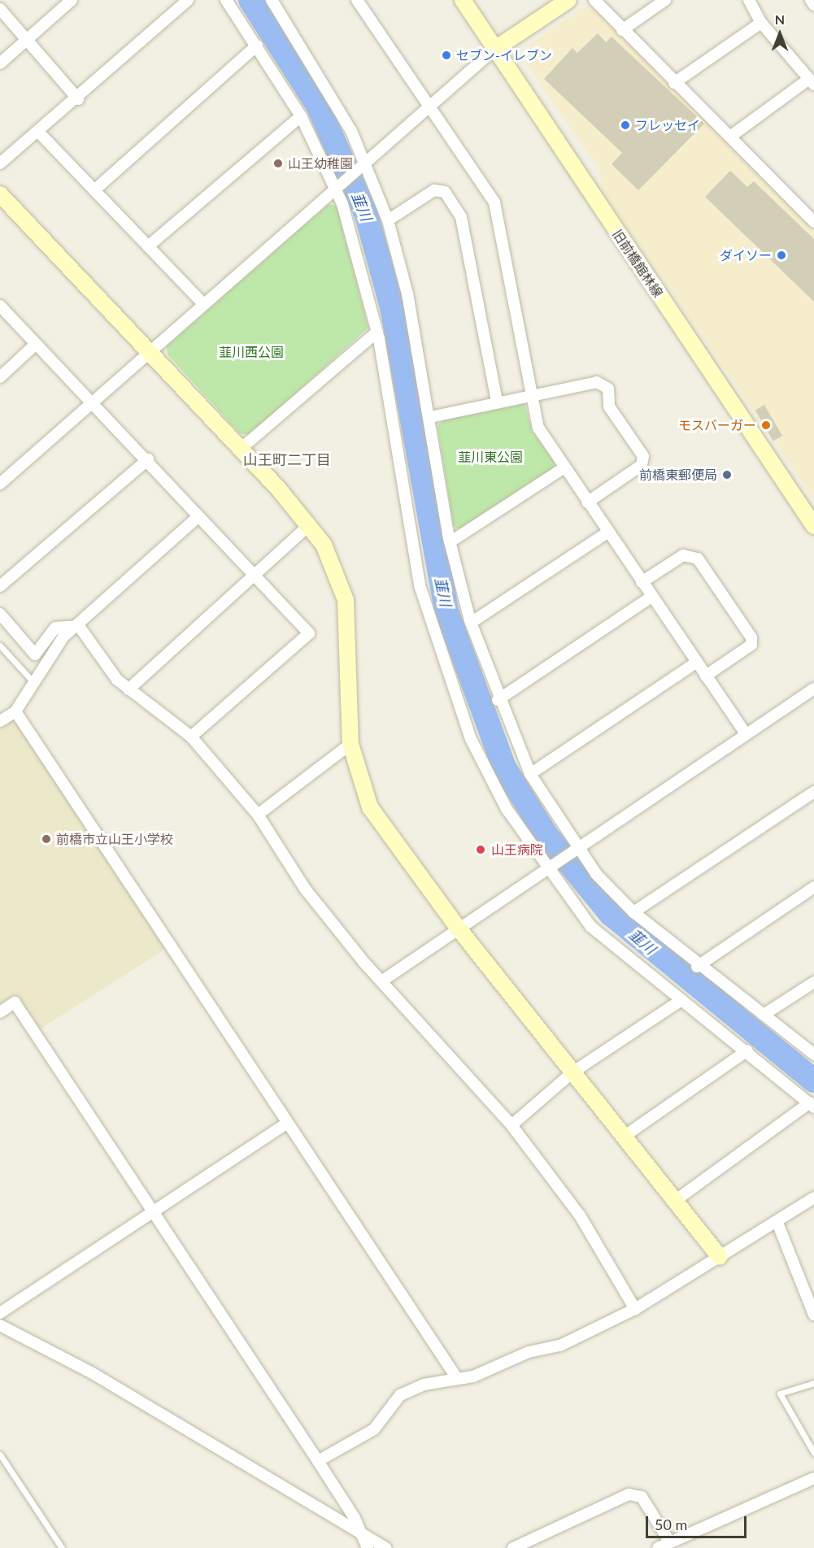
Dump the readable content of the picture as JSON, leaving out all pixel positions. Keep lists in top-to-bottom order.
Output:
{
  "streets": {
    "street": ["旧前橋館林線"]
  },
  "districts": ["山王町二丁目"],
  "water": ["韮川"],
  "parks": ["韮川西公園", "韮川東公園"],
  "places": [
    "セブン-イレブン",
    "フレッセイ",
    "山王幼稚園",
    "ダイソー",
    "モスバーガー",
    "前橋東郵便局",
    "前橋市立山王小学校",
    "山王病院"
  ],
  "scale_bar": "50 m",
  "north": "top"
}
